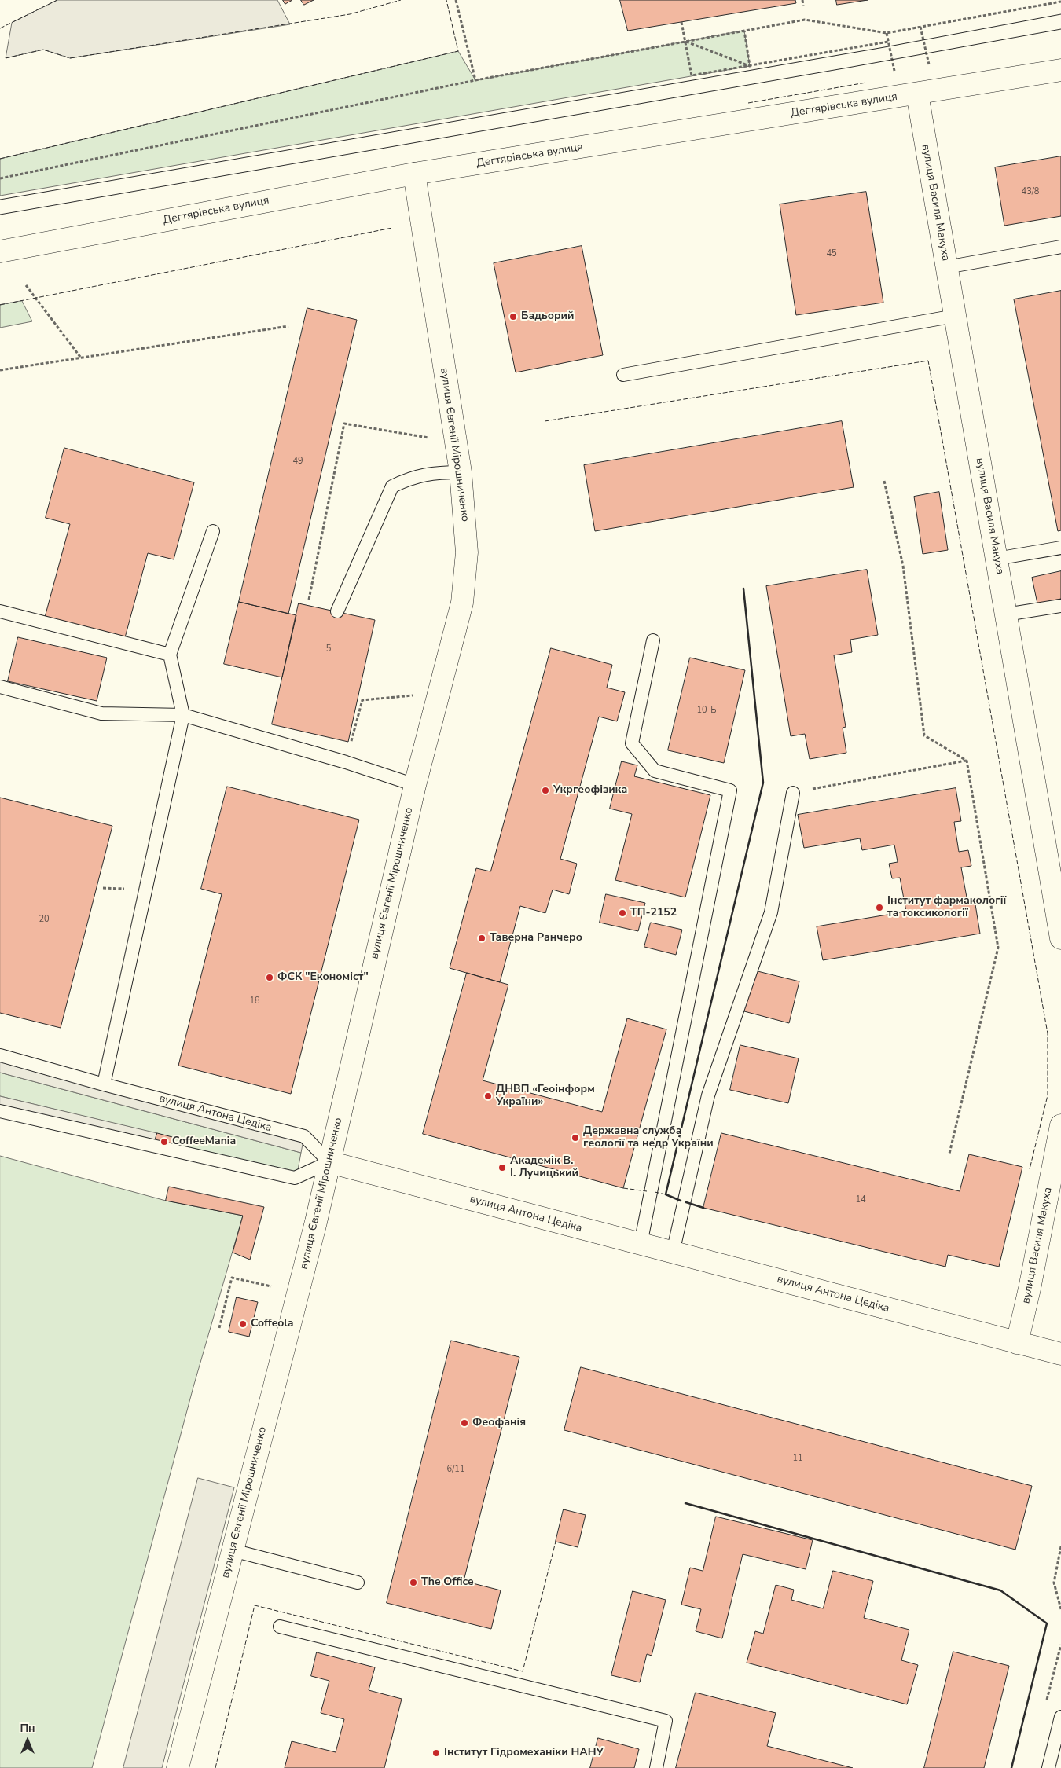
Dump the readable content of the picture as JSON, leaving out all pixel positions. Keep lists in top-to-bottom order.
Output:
{
  "streets": {
    "street": [
      "Дегтярівська вулиця",
      "вулиця Василя Макуха",
      "вулиця Євгенії Мірошниченко",
      "вулиця Антона Цедіка"
    ]
  },
  "crossings": [
    ["Дегтярівська вулиця", "вулиця Василя Макуха"],
    ["Дегтярівська вулиця", "вулиця Євгенії Мірошниченко"],
    ["вулиця Василя Макуха", "вулиця Антона Цедіка"],
    ["вулиця Євгенії Мірошниченко", "вулиця Антона Цедіка"]
  ],
  "places": [
    "Бадьорий",
    "Укргеофізика",
    "Інститут фармакології та токсикології",
    "ТП-2152",
    "Таверна Ранчеро",
    "ФСК \"Економіст\"",
    "ДНВП «Геоінформ України»",
    "Державна служба геології та недр України",
    "CoffeeMania",
    "Академік В. І. Лучицький",
    "Coffeola",
    "Феофанія",
    "The Office",
    "Інститут Гідромеханіки НАНУ"
  ],
  "house_numbers": [
    "43/8",
    "45",
    "49",
    "5",
    "10-Б",
    "20",
    "18",
    "14",
    "11",
    "6/11"
  ],
  "north": "top"
}
